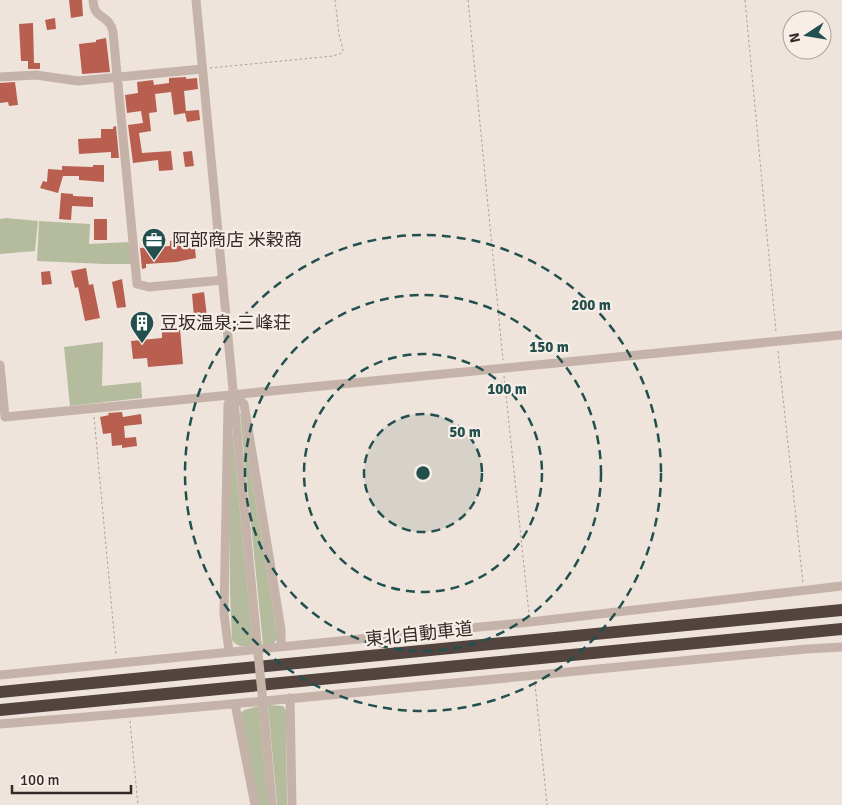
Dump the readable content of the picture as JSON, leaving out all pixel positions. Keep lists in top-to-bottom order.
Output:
{
  "streets": {
    "highway": ["東北自動車道"]
  },
  "places": {
    "office": ["阿部商店 米穀商"],
    "building": ["豆坂温泉;三峰荘"]
  },
  "scale_bar": "100 m",
  "north": "left",
  "rings": [
    "200 m",
    "150 m",
    "100 m",
    "50 m"
  ]
}
